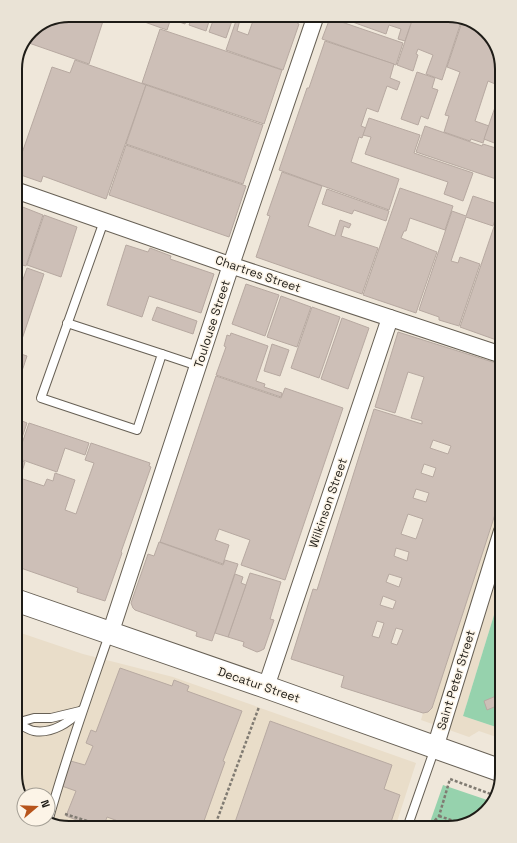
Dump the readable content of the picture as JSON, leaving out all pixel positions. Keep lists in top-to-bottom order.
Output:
{
  "streets": {
    "street": [
      "Chartres Street",
      "Toulouse Street",
      "Wilkinson Street",
      "Saint Peter Street",
      "Decatur Street"
    ]
  },
  "crossings": [
    ["Chartres Street", "Toulouse Street"],
    ["Chartres Street", "Wilkinson Street"],
    ["Toulouse Street", "Decatur Street"],
    ["Wilkinson Street", "Decatur Street"],
    ["Saint Peter Street", "Decatur Street"]
  ],
  "north": "right"
}
